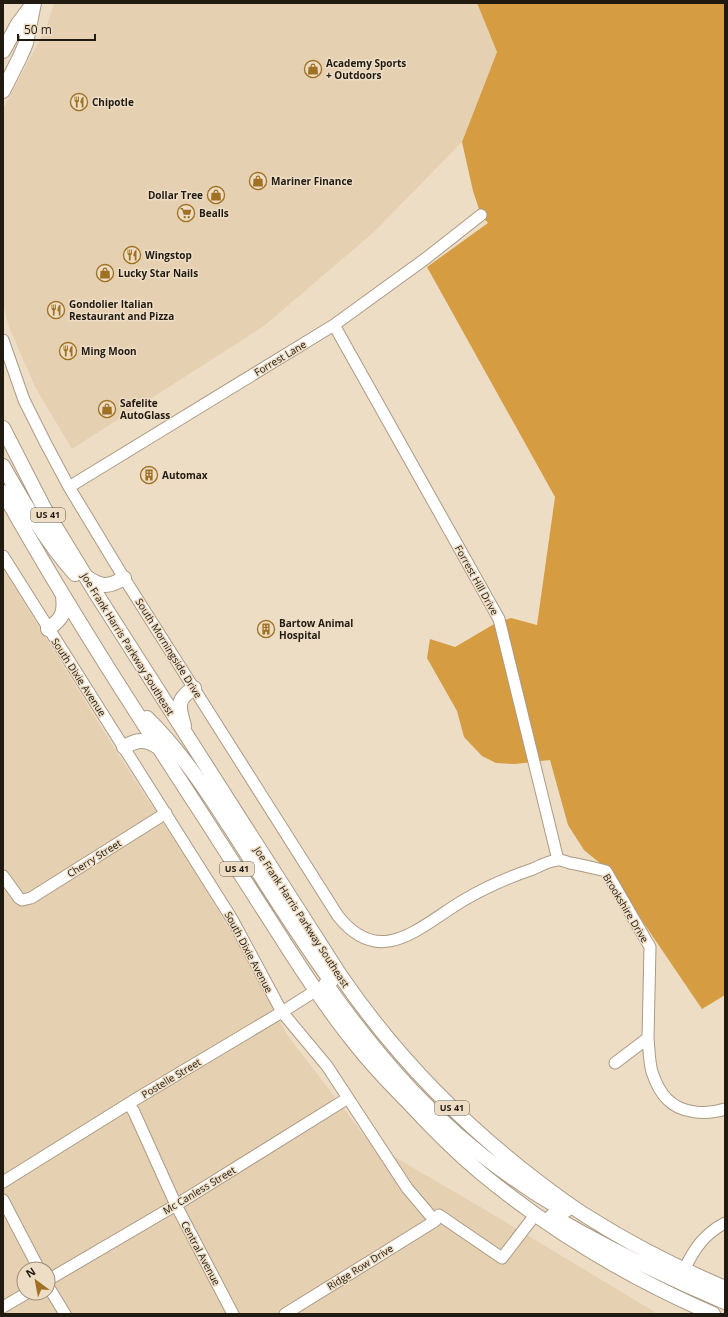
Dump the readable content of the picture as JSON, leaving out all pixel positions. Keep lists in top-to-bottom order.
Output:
{
  "streets": {
    "main road": ["US 41", "Joe Frank Harris Parkway Southeast"],
    "street": [
      "Forrest Lane",
      "Forrest Hill Drive",
      "South Morningside Drive",
      "South Dixie Avenue",
      "Cherry Street",
      "Brookshire Drive",
      "Postelle Street",
      "Mc Canless Street",
      "Central Avenue",
      "Ridge Row Drive"
    ]
  },
  "crossings": [
    ["Forrest Lane", "Forrest Hill Drive"],
    ["Forrest Lane", "South Morningside Drive"],
    ["Forrest Hill Drive", "South Morningside Drive"],
    ["Forrest Hill Drive", "Brookshire Drive"],
    ["Joe Frank Harris Parkway Southeast", "Postelle Street"],
    ["South Morningside Drive", "Brookshire Drive"],
    ["South Dixie Avenue", "Cherry Street"],
    ["South Dixie Avenue", "Postelle Street"],
    ["South Dixie Avenue", "Mc Canless Street"],
    ["South Dixie Avenue", "Ridge Row Drive"],
    ["Postelle Street", "Central Avenue"],
    ["Mc Canless Street", "Central Avenue"]
  ],
  "places": {
    "shop": [
      "Academy Sports + Outdoors",
      "Mariner Finance",
      "Dollar Tree",
      "Lucky Star Nails",
      "Safelite AutoGlass"
    ],
    "restaurant": [
      "Chipotle",
      "Wingstop",
      "Gondolier Italian Restaurant and Pizza",
      "Ming Moon"
    ],
    "supermarket": ["Bealls"],
    "building": ["Automax", "Bartow Animal Hospital"]
  },
  "scale_bar": "50 m",
  "north": "top left"
}
